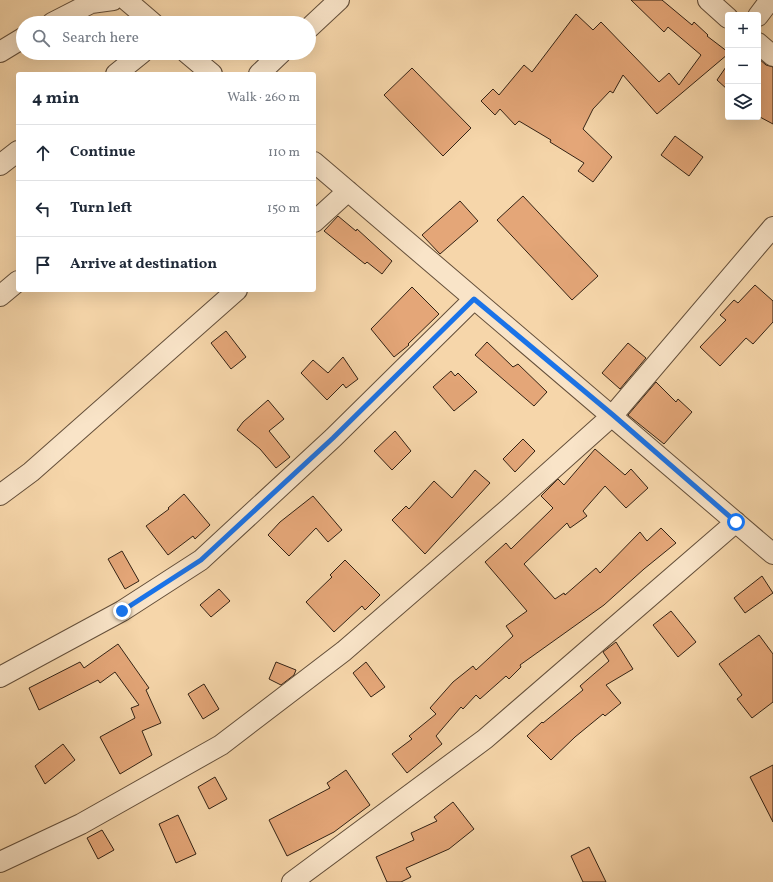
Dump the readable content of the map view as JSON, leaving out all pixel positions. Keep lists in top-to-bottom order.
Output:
{
  "page": {
    "map_buttons": ["+", "−"],
    "search": "Search here",
    "heading": ["4 min", "Walk · 260 m"],
    "list": [
      ["Continue", "110 m"],
      ["Turn left", "150 m"],
      "Arrive at destination"
    ]
  }
}
